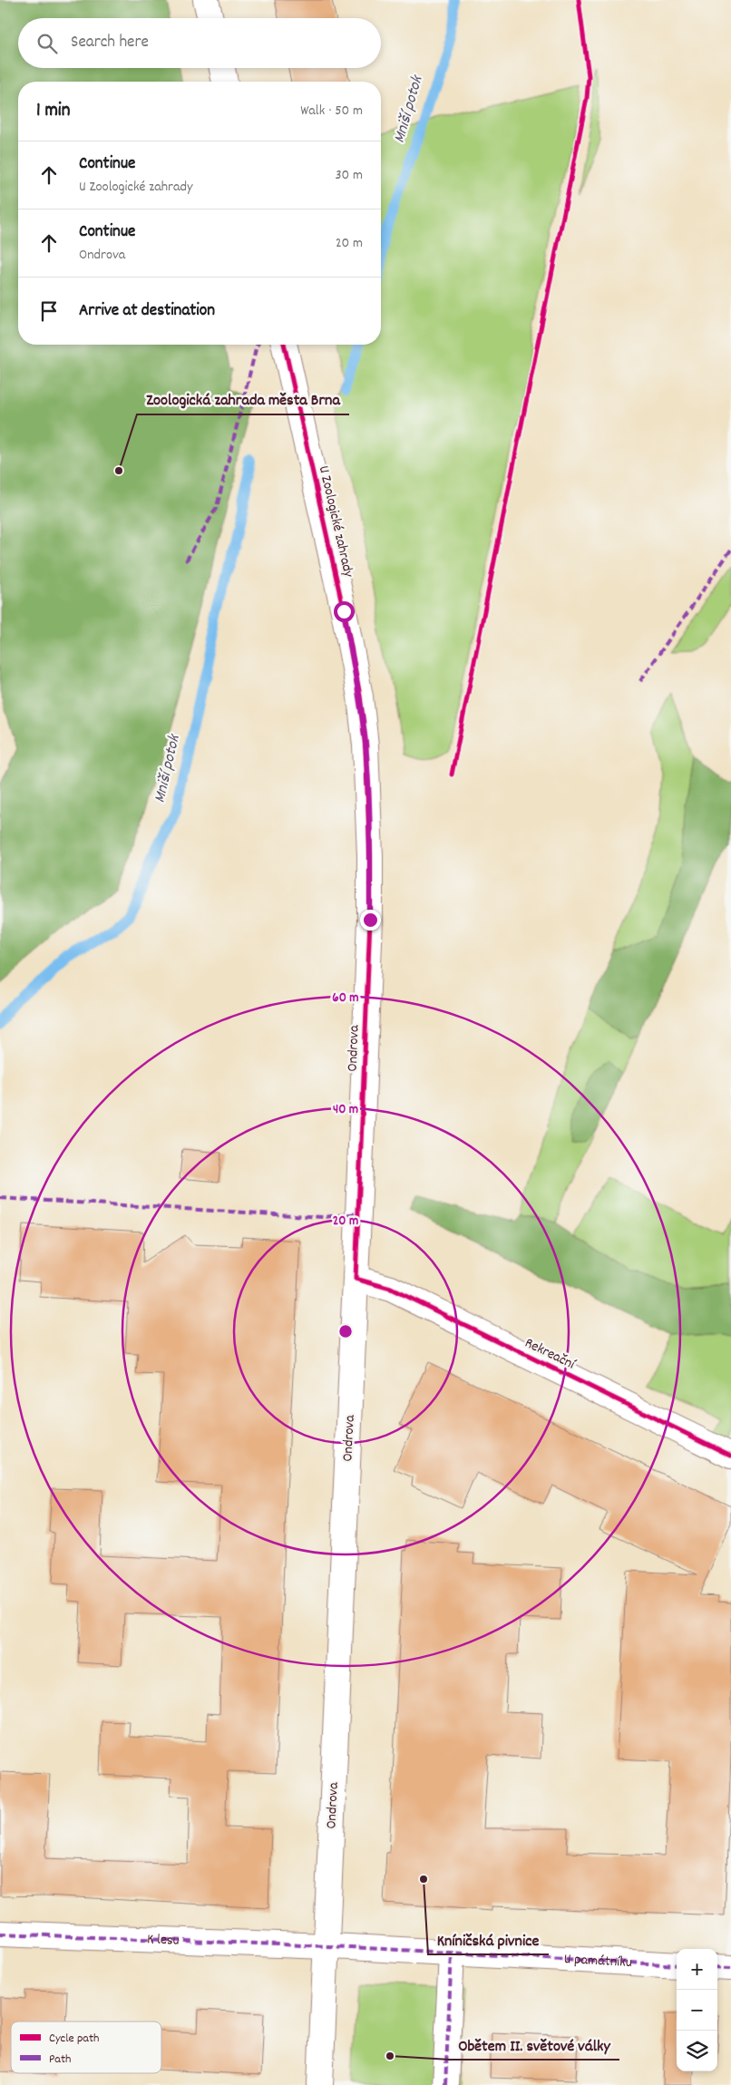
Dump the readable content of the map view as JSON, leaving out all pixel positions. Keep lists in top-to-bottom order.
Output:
{
  "streets": {
    "street": [
      "U Zoologické zahrady",
      "Ondrova",
      "Rekreační",
      "K lesu",
      "U památníku"
    ]
  },
  "crossings": [
    ["U Zoologické zahrady", "Ondrova"],
    ["Ondrova", "Rekreační"],
    ["Ondrova", "K lesu"],
    ["Ondrova", "U památníku"],
    ["K lesu", "U památníku"]
  ],
  "water": ["Mniší potok"],
  "places": ["Zoologická zahrada města Brna", "Kníničská pivnice", "Obětem II. světové války"],
  "legend": ["Cycle path", "Path"],
  "page": {
    "search": "Search here",
    "heading": ["1 min", "Walk · 50 m"],
    "list": [
      ["Continue", "U Zoologické zahrady", "30 m"],
      ["Continue", "Ondrova", "20 m"],
      "Arrive at destination"
    ],
    "map_buttons": ["+", "−"]
  },
  "rings": ["60 m", "40 m", "20 m"]
}
